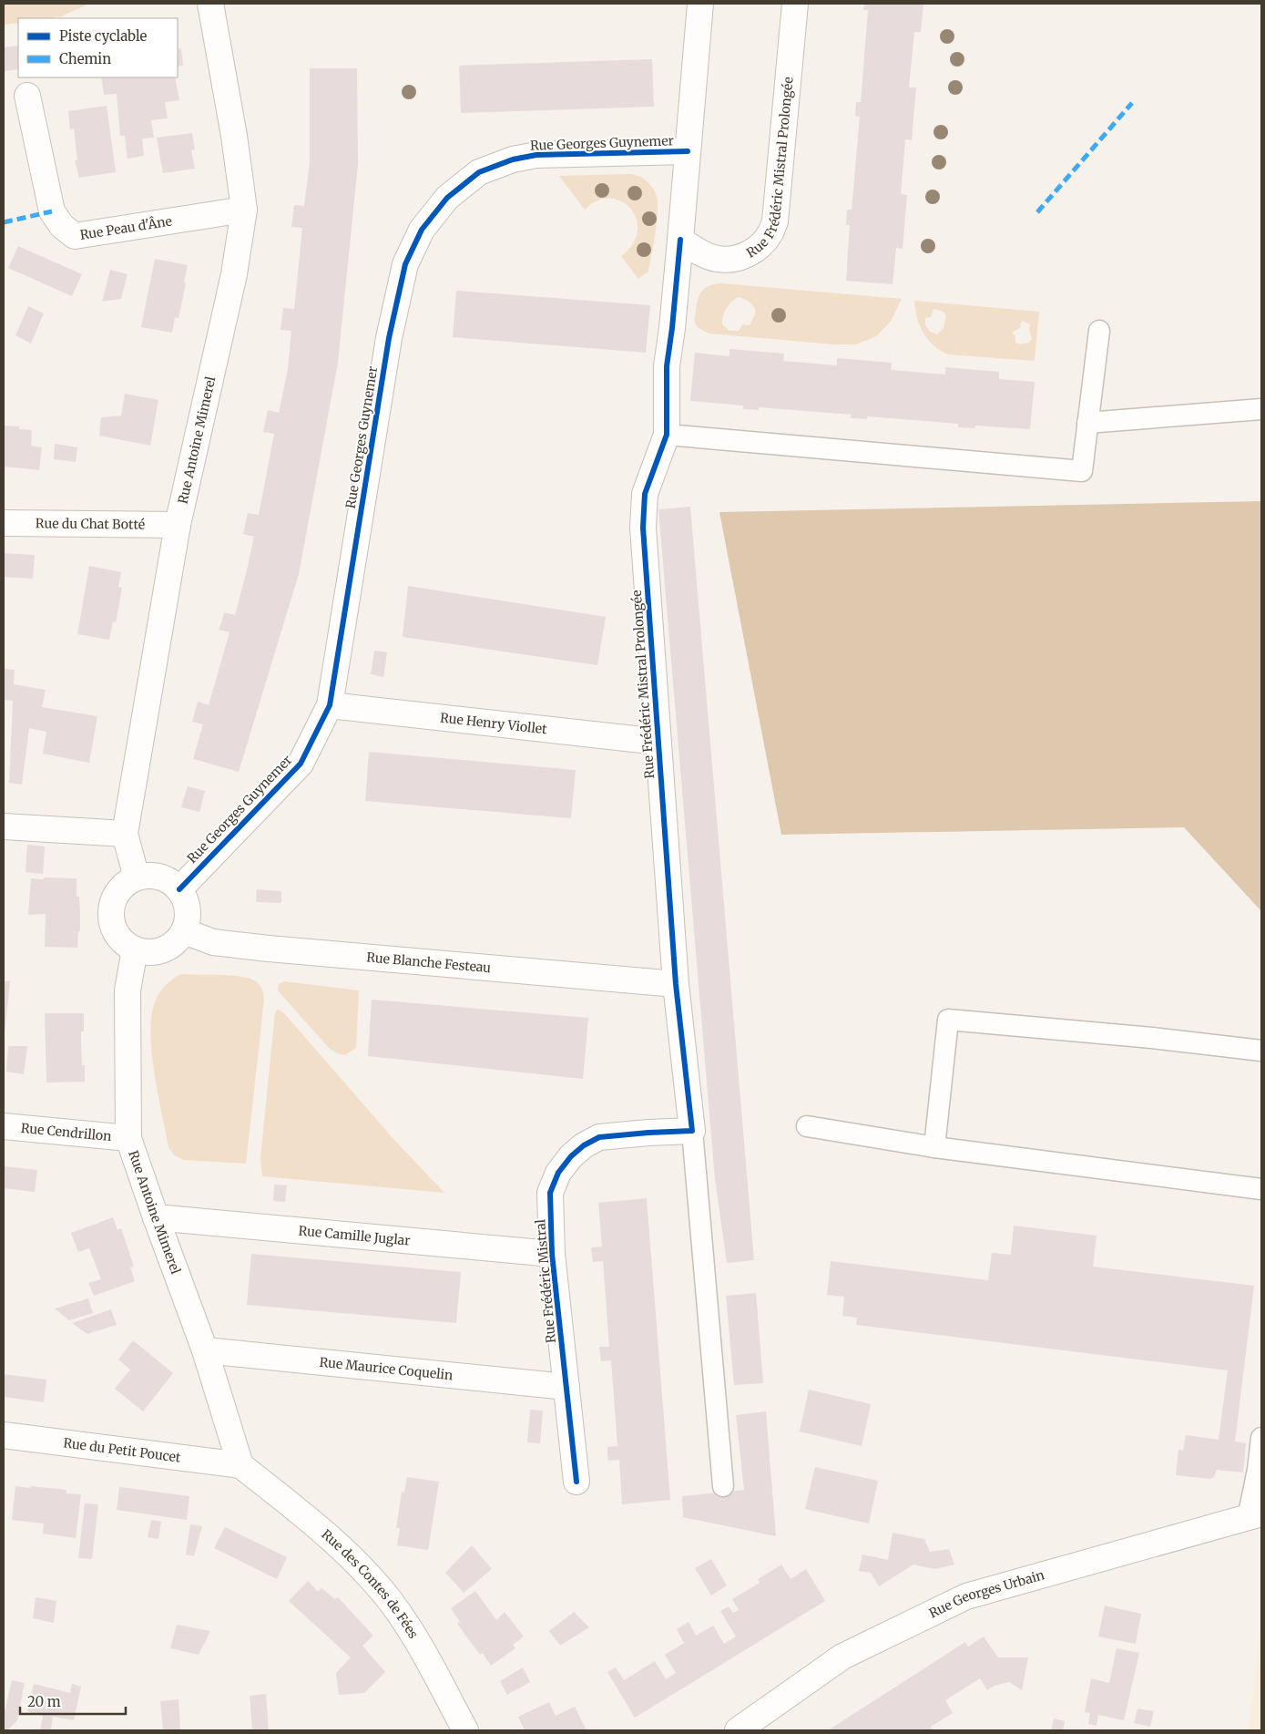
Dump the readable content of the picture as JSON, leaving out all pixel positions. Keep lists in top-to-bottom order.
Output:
{
  "streets": {
    "street": [
      "Rue Georges Guynemer",
      "Rue Frédéric Mistral Prolongée",
      "Rue Peau d'Âne",
      "Rue Antoine Mimerel",
      "Rue du Chat Botté",
      "Rue Henry Viollet",
      "Rue Blanche Festeau",
      "Rue Cendrillon",
      "Rue Camille Juglar",
      "Rue Frédéric Mistral",
      "Rue Maurice Coquelin",
      "Rue du Petit Poucet",
      "Rue des Contes de Fées",
      "Rue Georges Urbain"
    ]
  },
  "crossings": [
    ["Rue Georges Guynemer", "Rue Frédéric Mistral Prolongée"],
    ["Rue Georges Guynemer", "Rue Antoine Mimerel"],
    ["Rue Georges Guynemer", "Rue Henry Viollet"],
    ["Rue Georges Guynemer", "Rue Blanche Festeau"],
    ["Rue Frédéric Mistral Prolongée", "Rue Henry Viollet"],
    ["Rue Frédéric Mistral Prolongée", "Rue Blanche Festeau"],
    ["Rue Frédéric Mistral Prolongée", "Rue Frédéric Mistral"],
    ["Rue Peau d'Âne", "Rue Antoine Mimerel"],
    ["Rue Antoine Mimerel", "Rue du Chat Botté"],
    ["Rue Antoine Mimerel", "Rue Blanche Festeau"],
    ["Rue Antoine Mimerel", "Rue Cendrillon"],
    ["Rue Antoine Mimerel", "Rue Camille Juglar"],
    ["Rue Antoine Mimerel", "Rue Maurice Coquelin"],
    ["Rue Antoine Mimerel", "Rue du Petit Poucet"],
    ["Rue Antoine Mimerel", "Rue des Contes de Fées"],
    ["Rue Camille Juglar", "Rue Frédéric Mistral"],
    ["Rue Frédéric Mistral", "Rue Maurice Coquelin"],
    ["Rue du Petit Poucet", "Rue des Contes de Fées"]
  ],
  "legend": ["Piste cyclable", "Chemin"],
  "scale_bar": "20 m"
}
